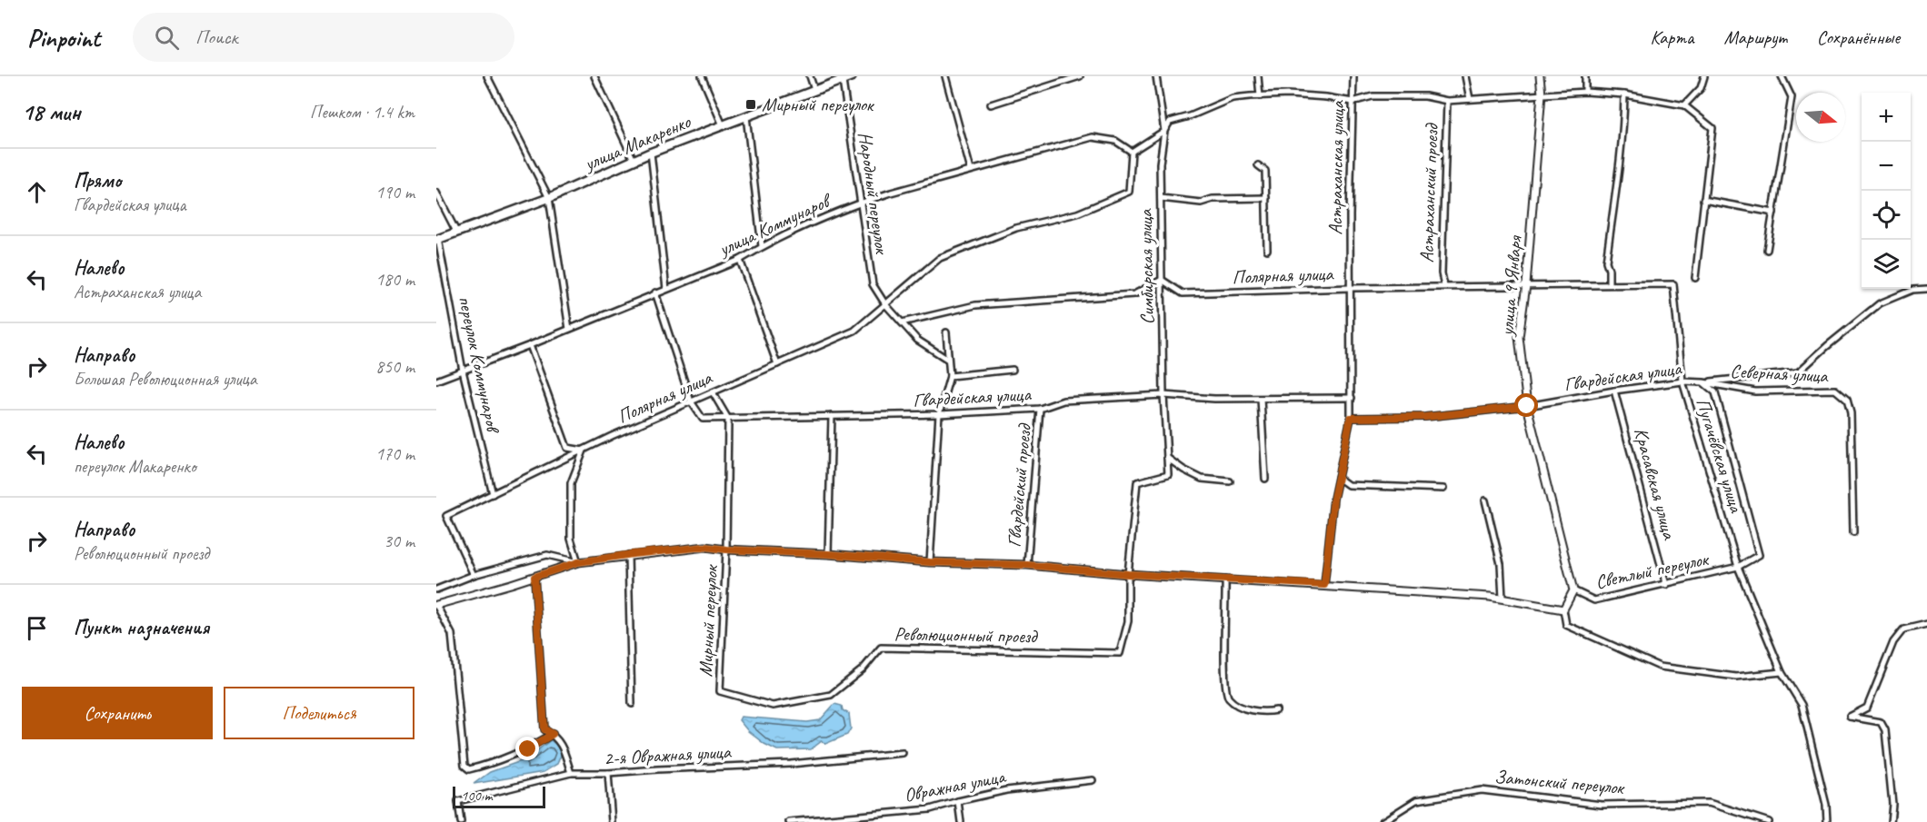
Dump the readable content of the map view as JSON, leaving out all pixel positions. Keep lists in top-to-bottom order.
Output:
{
  "streets": {
    "main road": ["улица Макаренко"],
    "street": [
      "Астраханская улица",
      "Народный переулок",
      "Астраханский проезд",
      "улица Коммунаров",
      "Симбирская улица",
      "Полярная улица",
      "улица 9 Января",
      "переулок Коммунаров",
      "Северная улица",
      "Гвардейская улица",
      "Пугачёвская улица",
      "Красавская улица",
      "Гвардейский проезд",
      "Светлый переулок",
      "Мирный переулок",
      "Революционный проезд",
      "2-я Овражная улица",
      "Затонский переулок",
      "Овражная улица"
    ]
  },
  "crossings": [
    ["улица Макаренко", "Народный переулок"],
    ["улица Макаренко", "переулок Коммунаров"],
    ["Астраханская улица", "Полярная улица"],
    ["Астраханская улица", "Гвардейская улица"],
    ["Народный переулок", "улица Коммунаров"],
    ["Народный переулок", "Полярная улица"],
    ["Астраханский проезд", "Полярная улица"],
    ["улица Коммунаров", "Полярная улица"],
    ["улица Коммунаров", "переулок Коммунаров"],
    ["Симбирская улица", "Полярная улица"],
    ["Симбирская улица", "Гвардейская улица"],
    ["Симбирская улица", "Революционный проезд"],
    ["Полярная улица", "улица 9 Января"],
    ["Полярная улица", "переулок Коммунаров"],
    ["Полярная улица", "Гвардейская улица"],
    ["Полярная улица", "Пугачёвская улица"],
    ["улица 9 Января", "Гвардейская улица"],
    ["улица 9 Января", "Светлый переулок"],
    ["Северная улица", "Гвардейская улица"],
    ["Северная улица", "Пугачёвская улица"],
    ["Гвардейская улица", "Пугачёвская улица"],
    ["Гвардейская улица", "Красавская улица"],
    ["Гвардейская улица", "Гвардейский проезд"],
    ["Гвардейская улица", "Мирный переулок"],
    ["Пугачёвская улица", "Светлый переулок"],
    ["Красавская улица", "Светлый переулок"],
    ["Мирный переулок", "Революционный проезд"]
  ],
  "places": {
    "transit": ["Мирный переулок"]
  },
  "scale_bar": "100 m",
  "north": "right",
  "page": {
    "header": "Pinpoint",
    "search": "Поиск",
    "nav": ["Карта", "Маршрут", "Сохранённые"],
    "heading": ["18 мин", "Пешком · 1.4 km"],
    "map_buttons": ["+", "−"],
    "list": [
      ["Прямо", "Гвардейская улица", "190 m"],
      ["Налево", "Астраханская улица", "180 m"],
      ["Направо", "Большая Революционная улица", "850 m"],
      ["Налево", "переулок Макаренко", "170 m"],
      ["Направо", "Революционный проезд", "30 m"],
      "Пункт назначения"
    ],
    "buttons": ["Сохранить", "Поделиться"],
    "scale": "100 m"
  }
}
